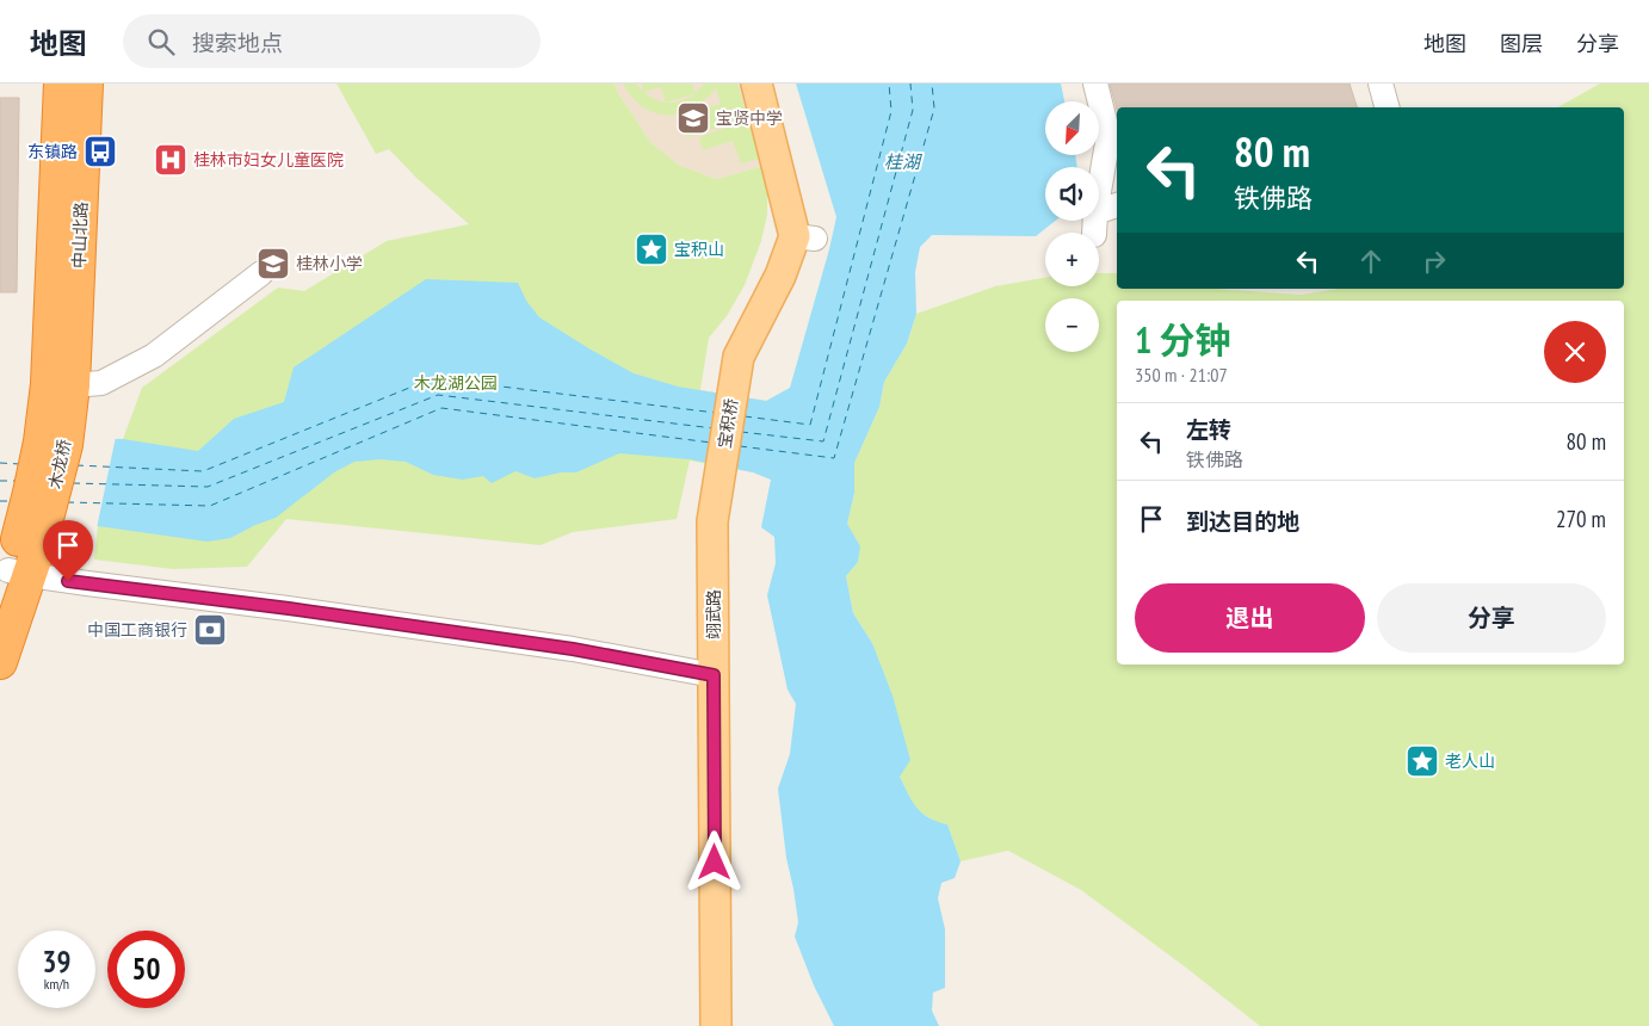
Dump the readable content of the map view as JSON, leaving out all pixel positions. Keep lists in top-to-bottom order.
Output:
{
  "streets": {
    "highway": ["中山北路", "木龙桥"],
    "main road": ["宝积桥", "翊武路"]
  },
  "crossings": [
    ["中山北路", "木龙桥"],
    ["宝积桥", "翊武路"]
  ],
  "water": ["桂湖"],
  "parks": ["木龙湖公园"],
  "places": {
    "school or university": ["宝贤中学", "桂林小学"],
    "bus stop": ["东镇路"],
    "hospital": ["桂林市妇女儿童医院"],
    "place": ["宝积山", "老人山"],
    "bank": ["中国工商银行"]
  },
  "north": "bottom left",
  "page": {
    "header": "地图",
    "search": "搜索地点",
    "nav": ["地图", "图层", "分享"],
    "map_buttons": ["+", "−"],
    "turn": ["80 m", "铁佛路"],
    "heading": ["1 分钟", "350 m · 21:07"],
    "list": [
      {
        "name": "左转",
        "note": "铁佛路",
        "value": "80 m"
      },
      {
        "name": "到达目的地",
        "value": "270 m"
      }
    ],
    "buttons": ["退出", "分享"],
    "speed": "39 km/h",
    "limit": "50"
  }
}
